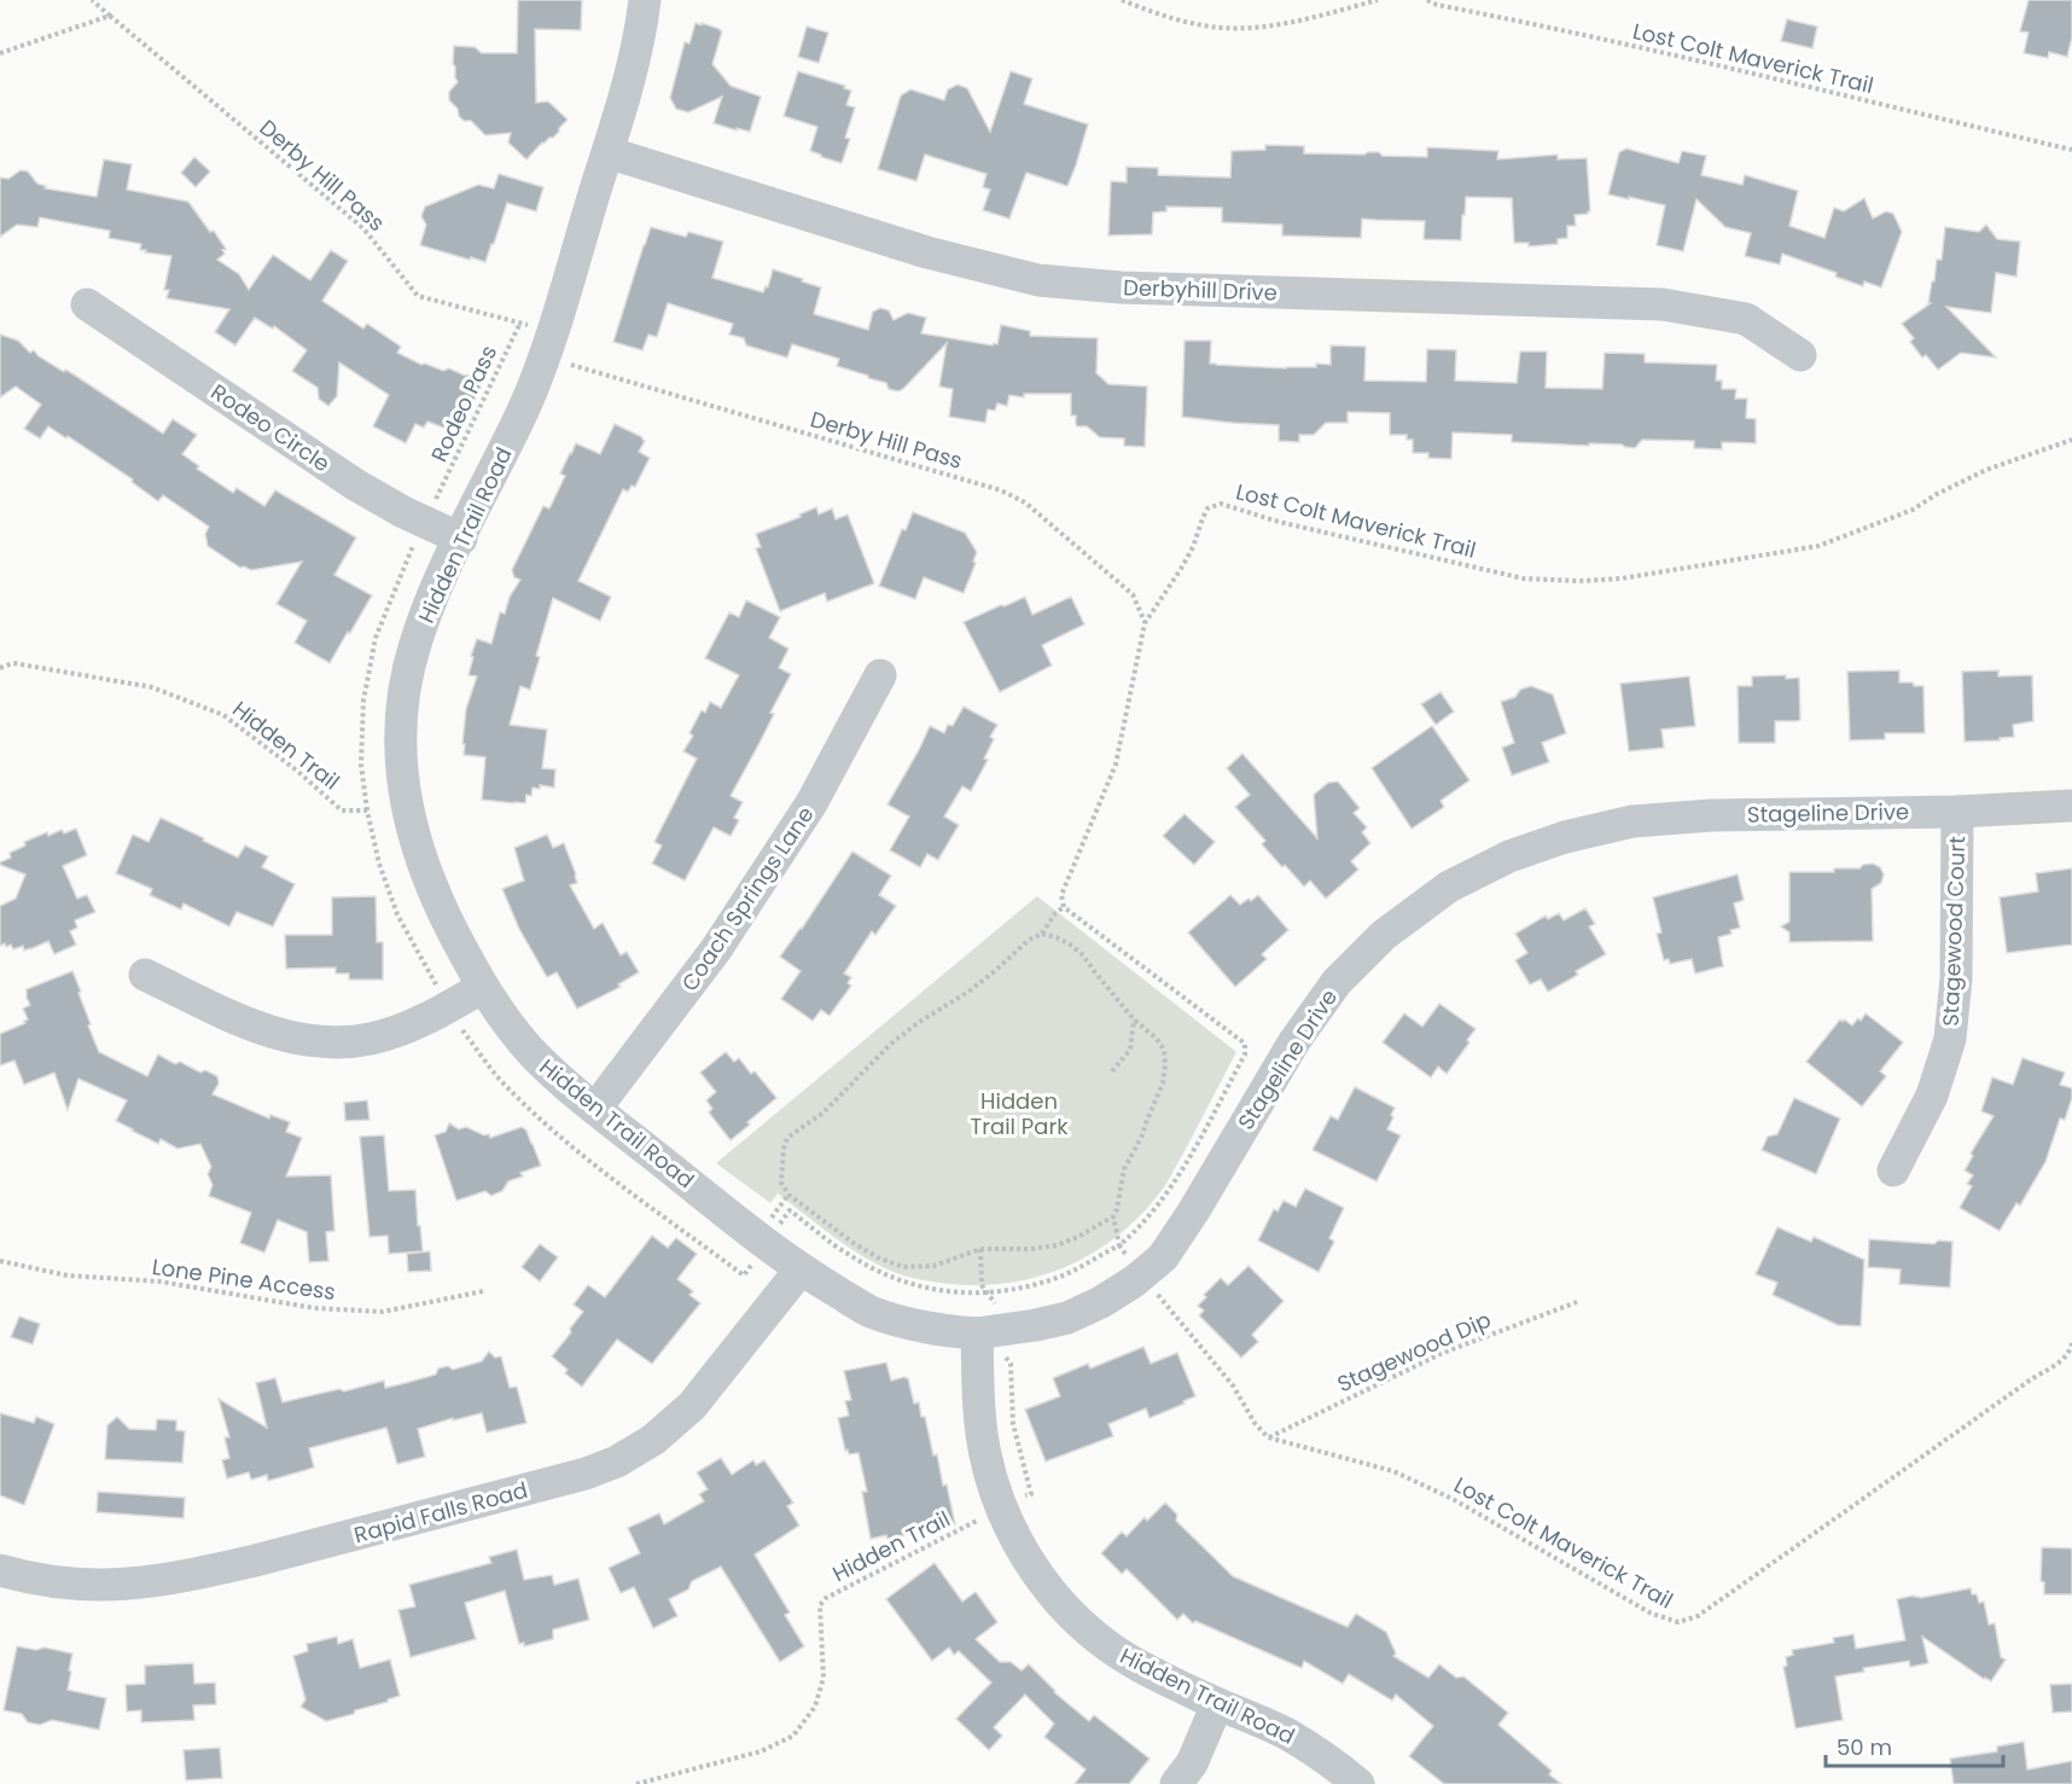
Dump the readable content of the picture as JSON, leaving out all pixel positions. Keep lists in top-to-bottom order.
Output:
{
  "streets": {
    "street": [
      "Derbyhill Drive",
      "Rodeo Circle",
      "Hidden Trail Road",
      "Stageline Drive",
      "Coach Springs Lane",
      "Stagewood Court",
      "Rapid Falls Road"
    ],
    "path": [
      "Lost Colt Maverick Trail",
      "Derby Hill Pass",
      "Rodeo Pass",
      "Hidden Trail",
      "Lone Pine Access",
      "Stagewood Dip"
    ]
  },
  "crossings": [
    ["Lost Colt Maverick Trail", "Derby Hill Pass"],
    ["Lost Colt Maverick Trail", "Stagewood Dip"],
    ["Derby Hill Pass", "Rodeo Pass"],
    ["Derbyhill Drive", "Hidden Trail Road"],
    ["Rodeo Circle", "Hidden Trail Road"],
    ["Hidden Trail Road", "Stageline Drive"],
    ["Hidden Trail Road", "Coach Springs Lane"],
    ["Hidden Trail Road", "Rapid Falls Road"],
    ["Stageline Drive", "Stagewood Court"]
  ],
  "parks": ["Hidden Trail Park"],
  "scale_bar": "50 m"
}
